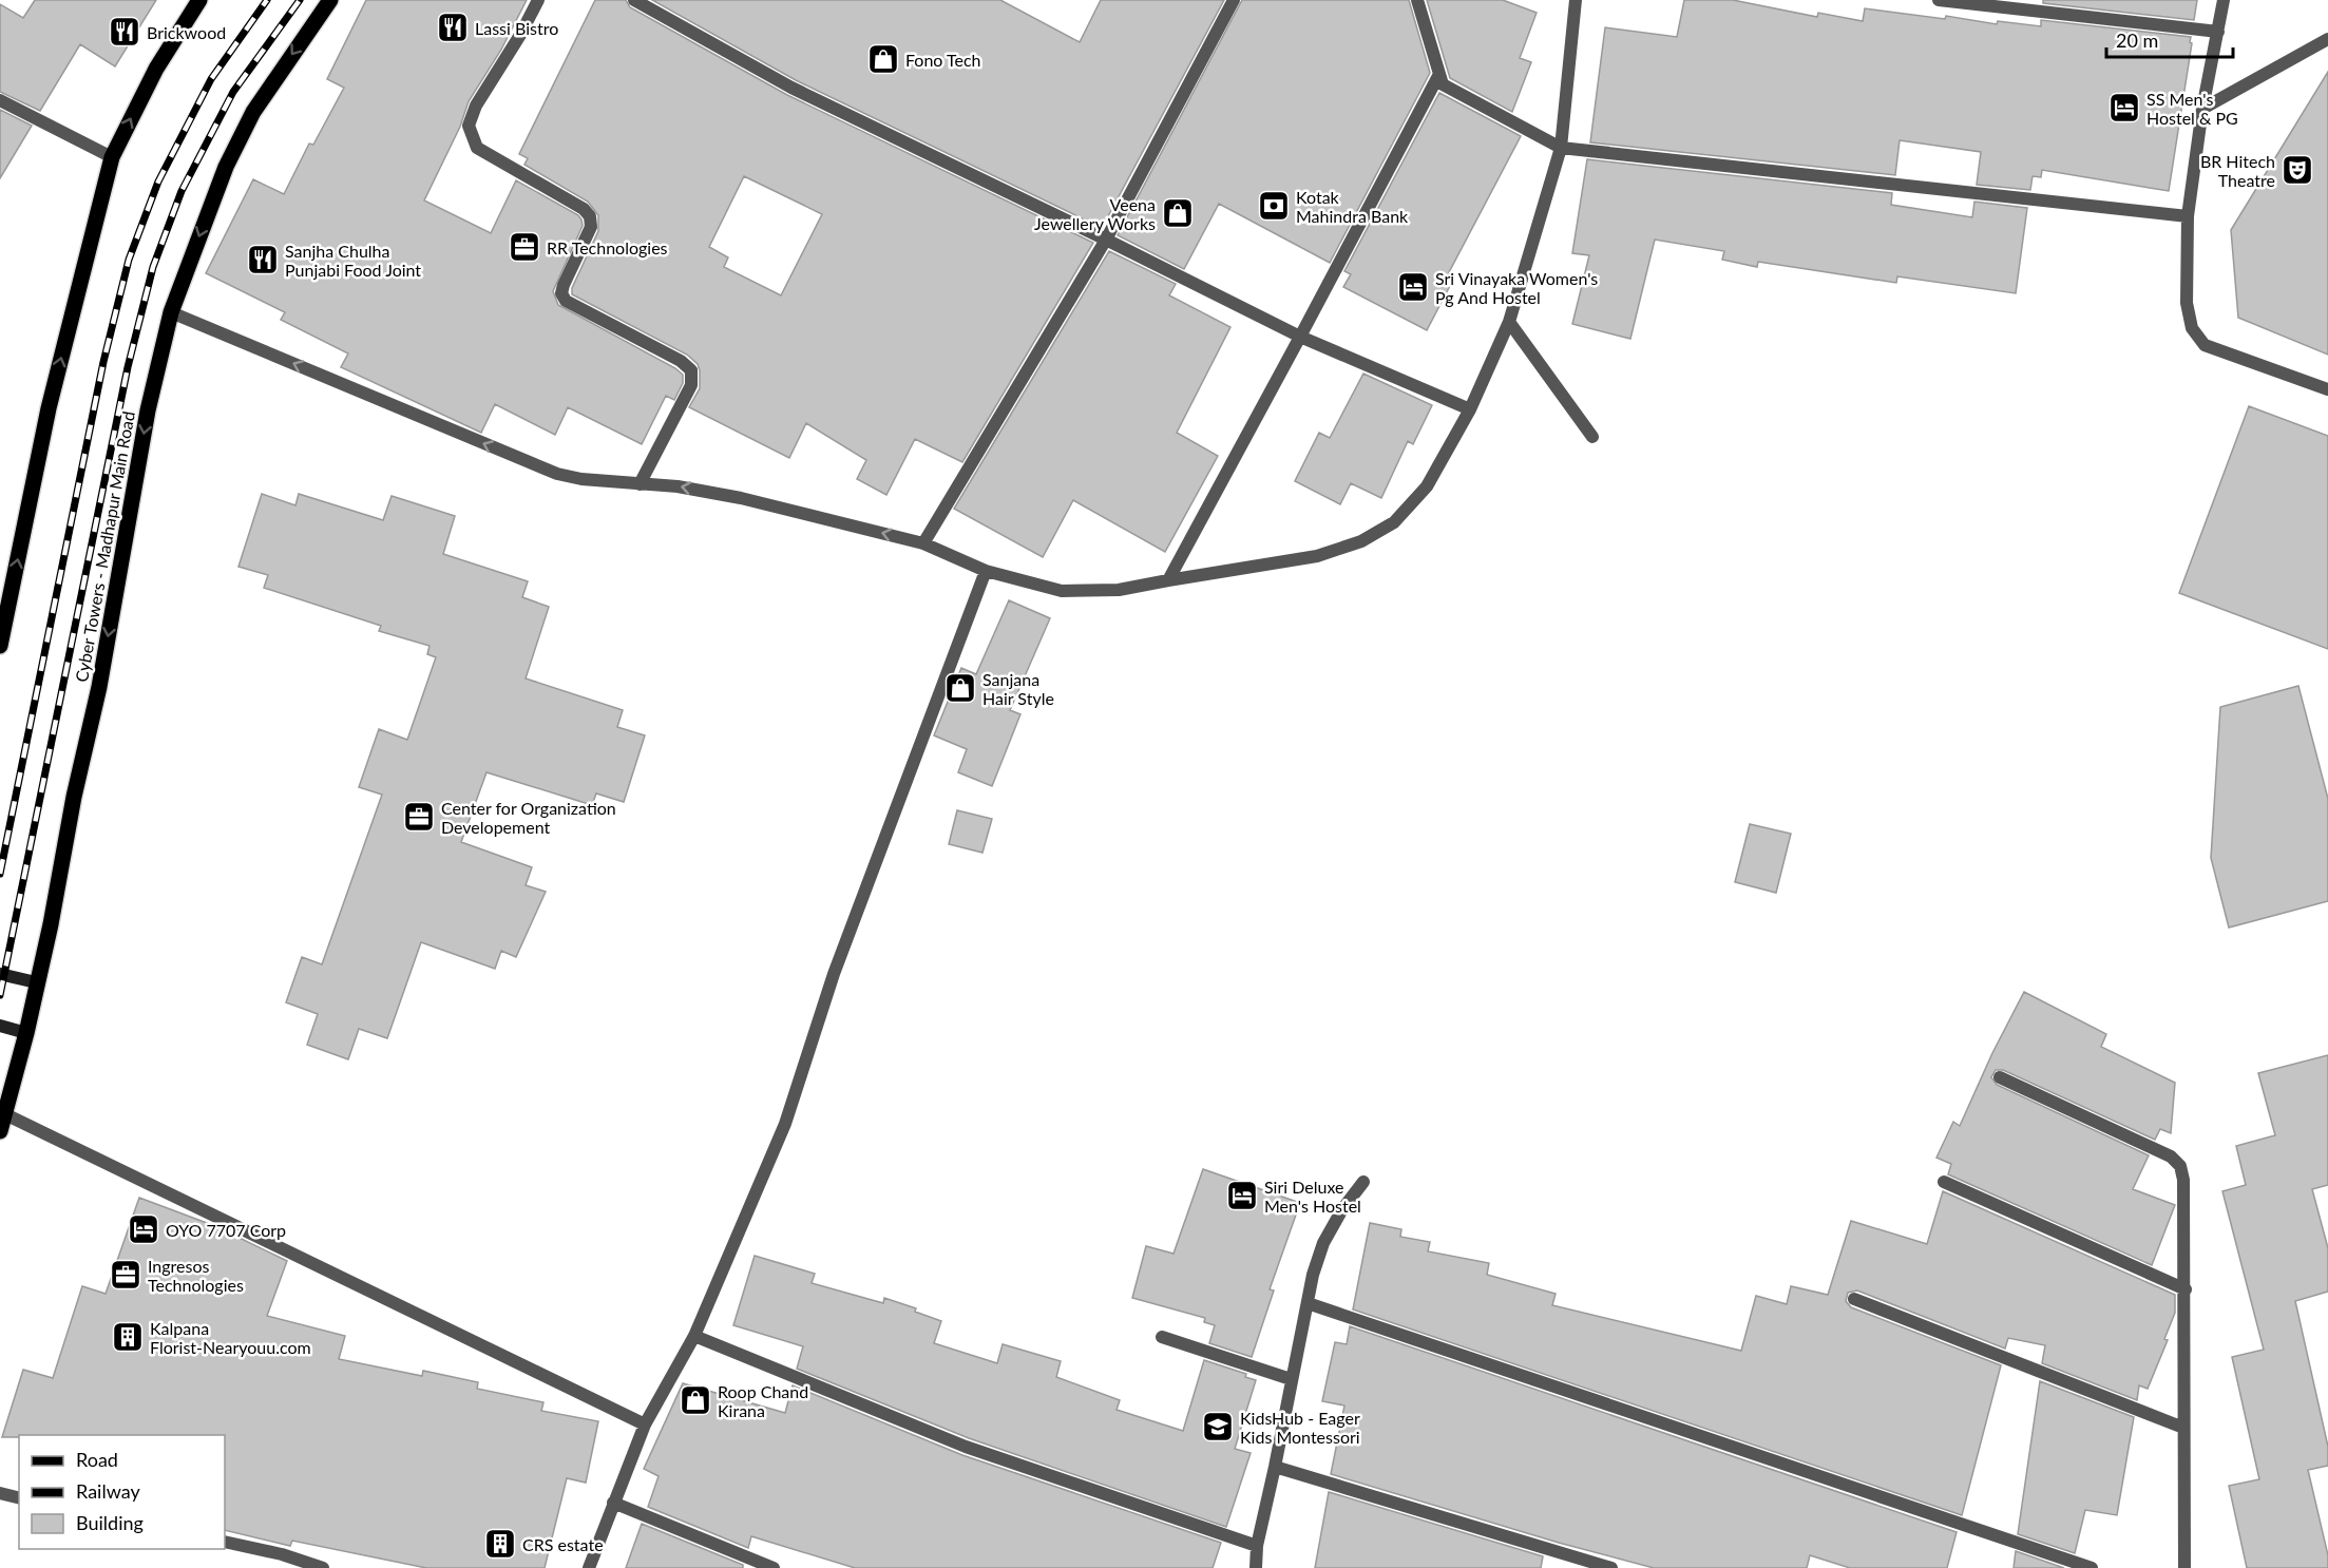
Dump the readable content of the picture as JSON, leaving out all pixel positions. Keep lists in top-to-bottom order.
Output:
{
  "streets": {
    "main road": ["Cyber Towers - Madhapur Main Road"]
  },
  "places": {
    "restaurant": ["Lassi Bistro", "Brickwood", "Sanjha Chulha Punjabi Food Joint"],
    "shop": [
      "Fono Tech",
      "Veena Jewellery Works",
      "Sanjana Hair Style",
      "Roop Chand Kirana"
    ],
    "hotel": [
      "SS Men's Hostel & PG",
      "Sri Vinayaka Women's Pg And Hostel",
      "Siri Deluxe Men's Hostel",
      "OYO 7707 Corp"
    ],
    "theatre": ["BR Hitech Theatre"],
    "bank": ["Kotak Mahindra Bank"],
    "office": ["RR Technologies", "Center for Organization Developement", "Ingresos Technologies"],
    "building": ["Kalpana Florist-Nearyouu.com", "CRS estate"],
    "school or university": ["KidsHub - Eager Kids Montessori"]
  },
  "legend": ["Road", "Railway", "Building"],
  "scale_bar": "20 m"
}
